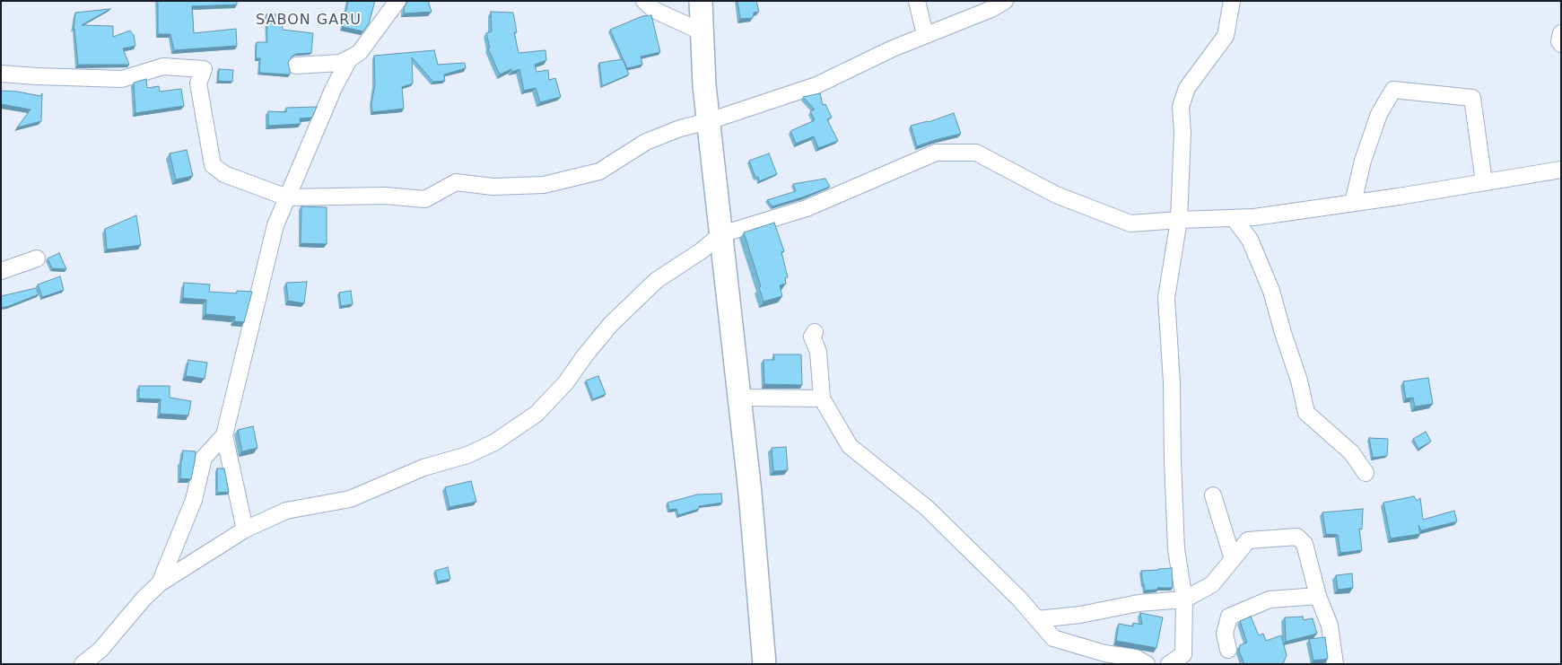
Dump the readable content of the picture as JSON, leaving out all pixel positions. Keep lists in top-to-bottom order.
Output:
{
  "districts": ["SABON GARU"]
}
